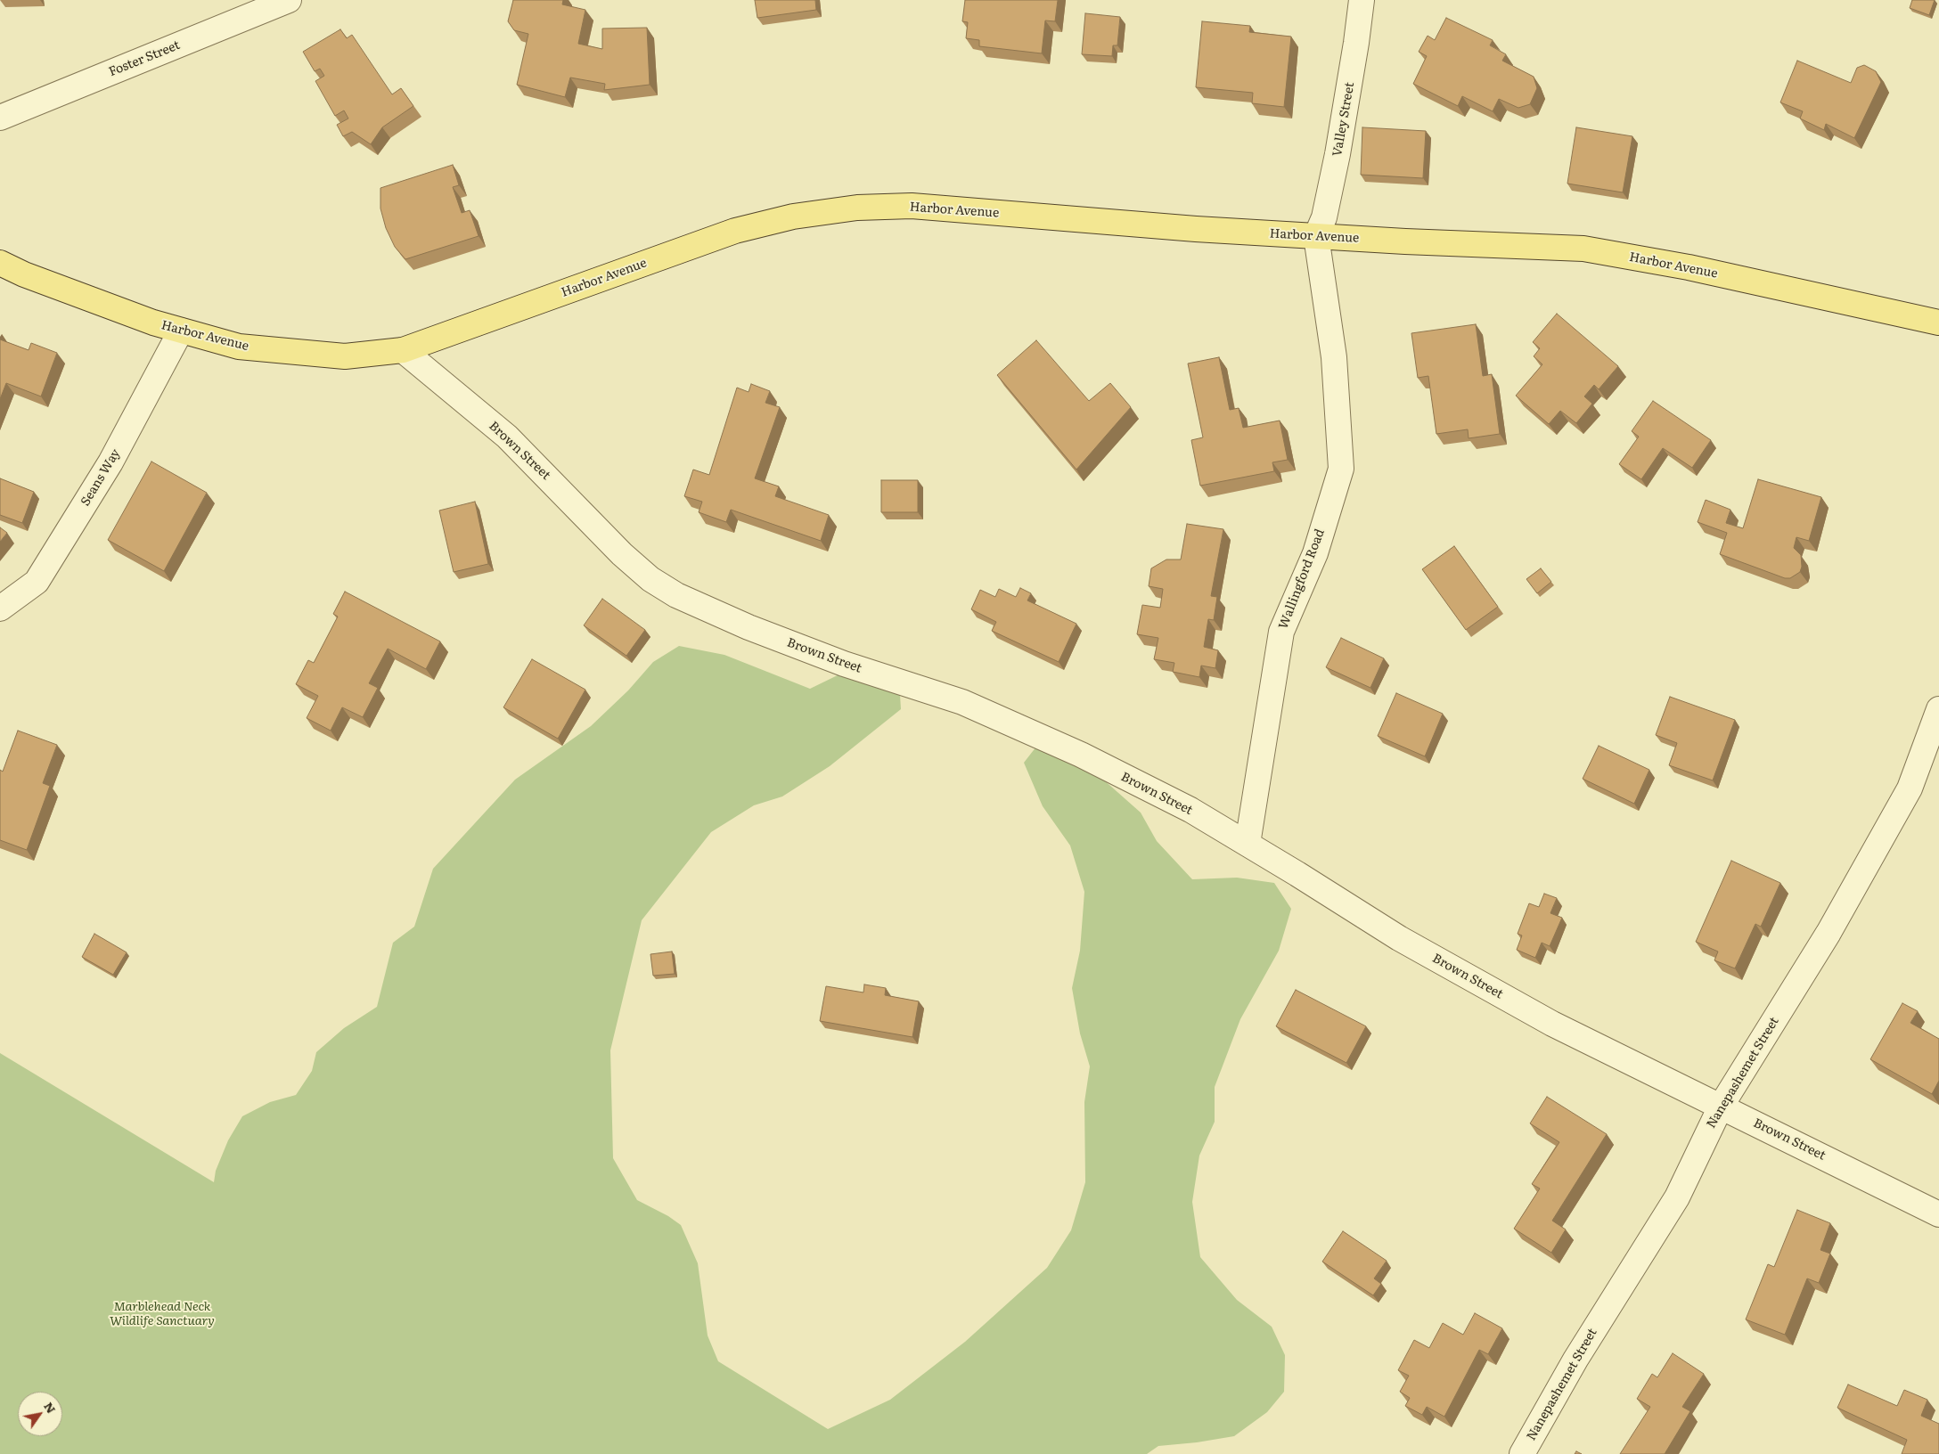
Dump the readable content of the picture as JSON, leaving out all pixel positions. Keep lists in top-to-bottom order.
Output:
{
  "streets": {
    "main road": ["Harbor Avenue"],
    "street": [
      "Foster Street",
      "Valley Street",
      "Brown Street",
      "Seans Way",
      "Wallingford Road",
      "Nanepashemet Street"
    ]
  },
  "crossings": [
    ["Valley Street", "Harbor Avenue"],
    ["Valley Street", "Wallingford Road"],
    ["Harbor Avenue", "Brown Street"],
    ["Harbor Avenue", "Seans Way"],
    ["Harbor Avenue", "Wallingford Road"],
    ["Brown Street", "Wallingford Road"],
    ["Brown Street", "Nanepashemet Street"]
  ],
  "parks": ["Marblehead Neck Wildlife Sanctuary"],
  "north": "top right"
}
